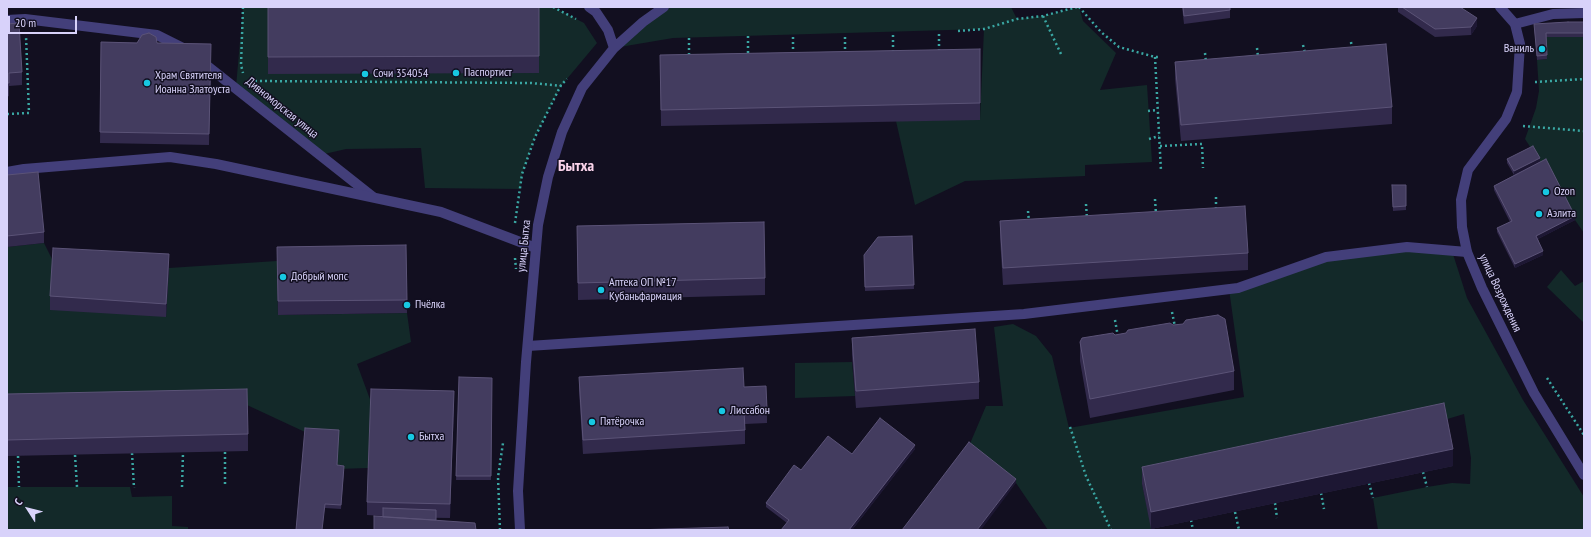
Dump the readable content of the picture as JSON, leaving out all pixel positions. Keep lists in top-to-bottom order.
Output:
{
  "streets": {
    "street": ["Дивноморская улица", "улица Бытха", "улица Возрождения"]
  },
  "crossings": [
    ["Дивноморская улица", "улица Бытха"]
  ],
  "districts": ["Бытха"],
  "places": [
    "Ваниль",
    "Паспортист",
    "Сочи 354054",
    "Храм Святителя Иоанна Златоуста",
    "Ozon",
    "Аэлита",
    "Добрый мопс",
    "Аптека ОП №17 Кубаньфармация",
    "Пчёлка",
    "Лиссабон",
    "Пятёрочка",
    "Бытха"
  ],
  "scale_bar": "20 m",
  "north": "top left"
}
